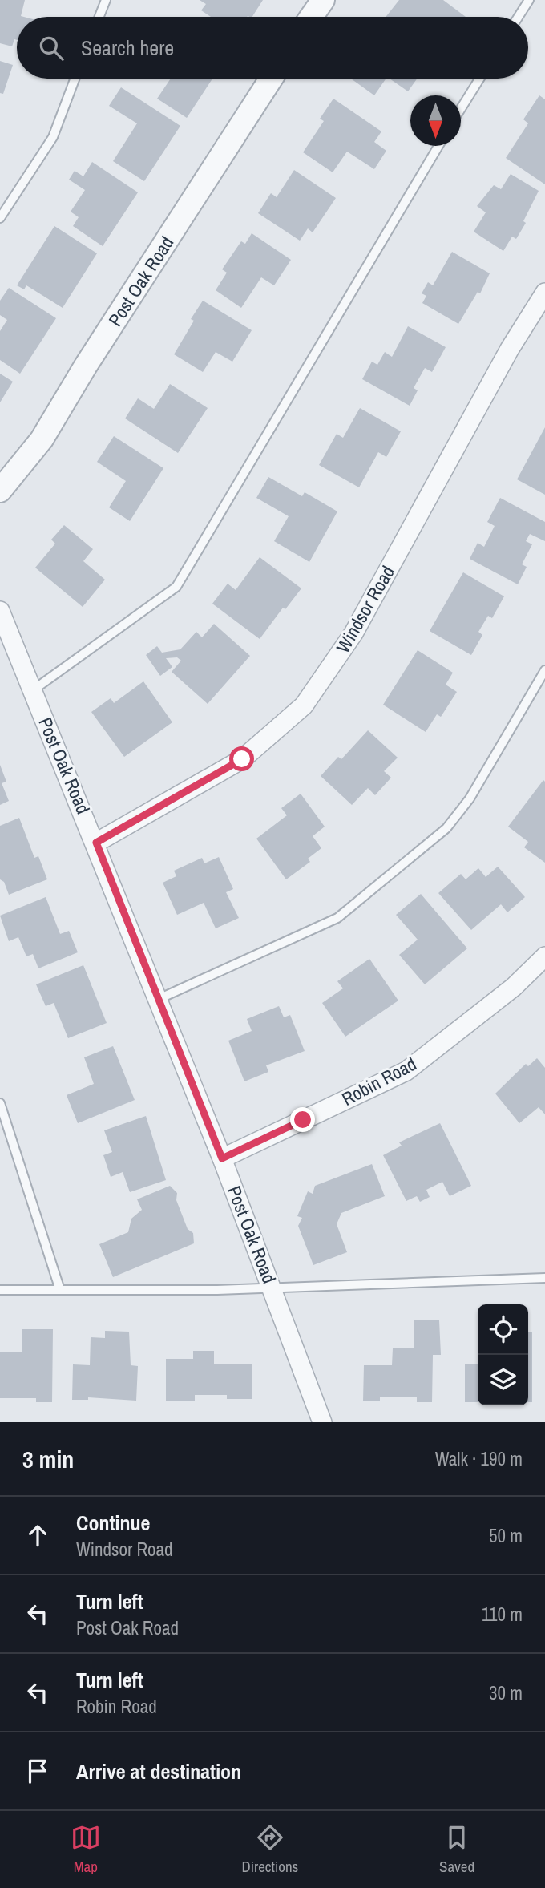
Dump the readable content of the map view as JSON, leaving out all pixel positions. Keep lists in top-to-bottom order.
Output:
{
  "streets": {
    "street": ["Post Oak Road", "Windsor Road", "Robin Road"]
  },
  "crossings": [
    ["Post Oak Road", "Windsor Road"],
    ["Post Oak Road", "Robin Road"]
  ],
  "north": "bottom",
  "page": {
    "search": "Search here",
    "heading": ["3 min", "Walk · 190 m"],
    "list": [
      ["Continue", "Windsor Road", "50 m"],
      ["Turn left", "Post Oak Road", "110 m"],
      ["Turn left", "Robin Road", "30 m"],
      "Arrive at destination"
    ],
    "nav": ["Map", "Directions", "Saved"]
  }
}
